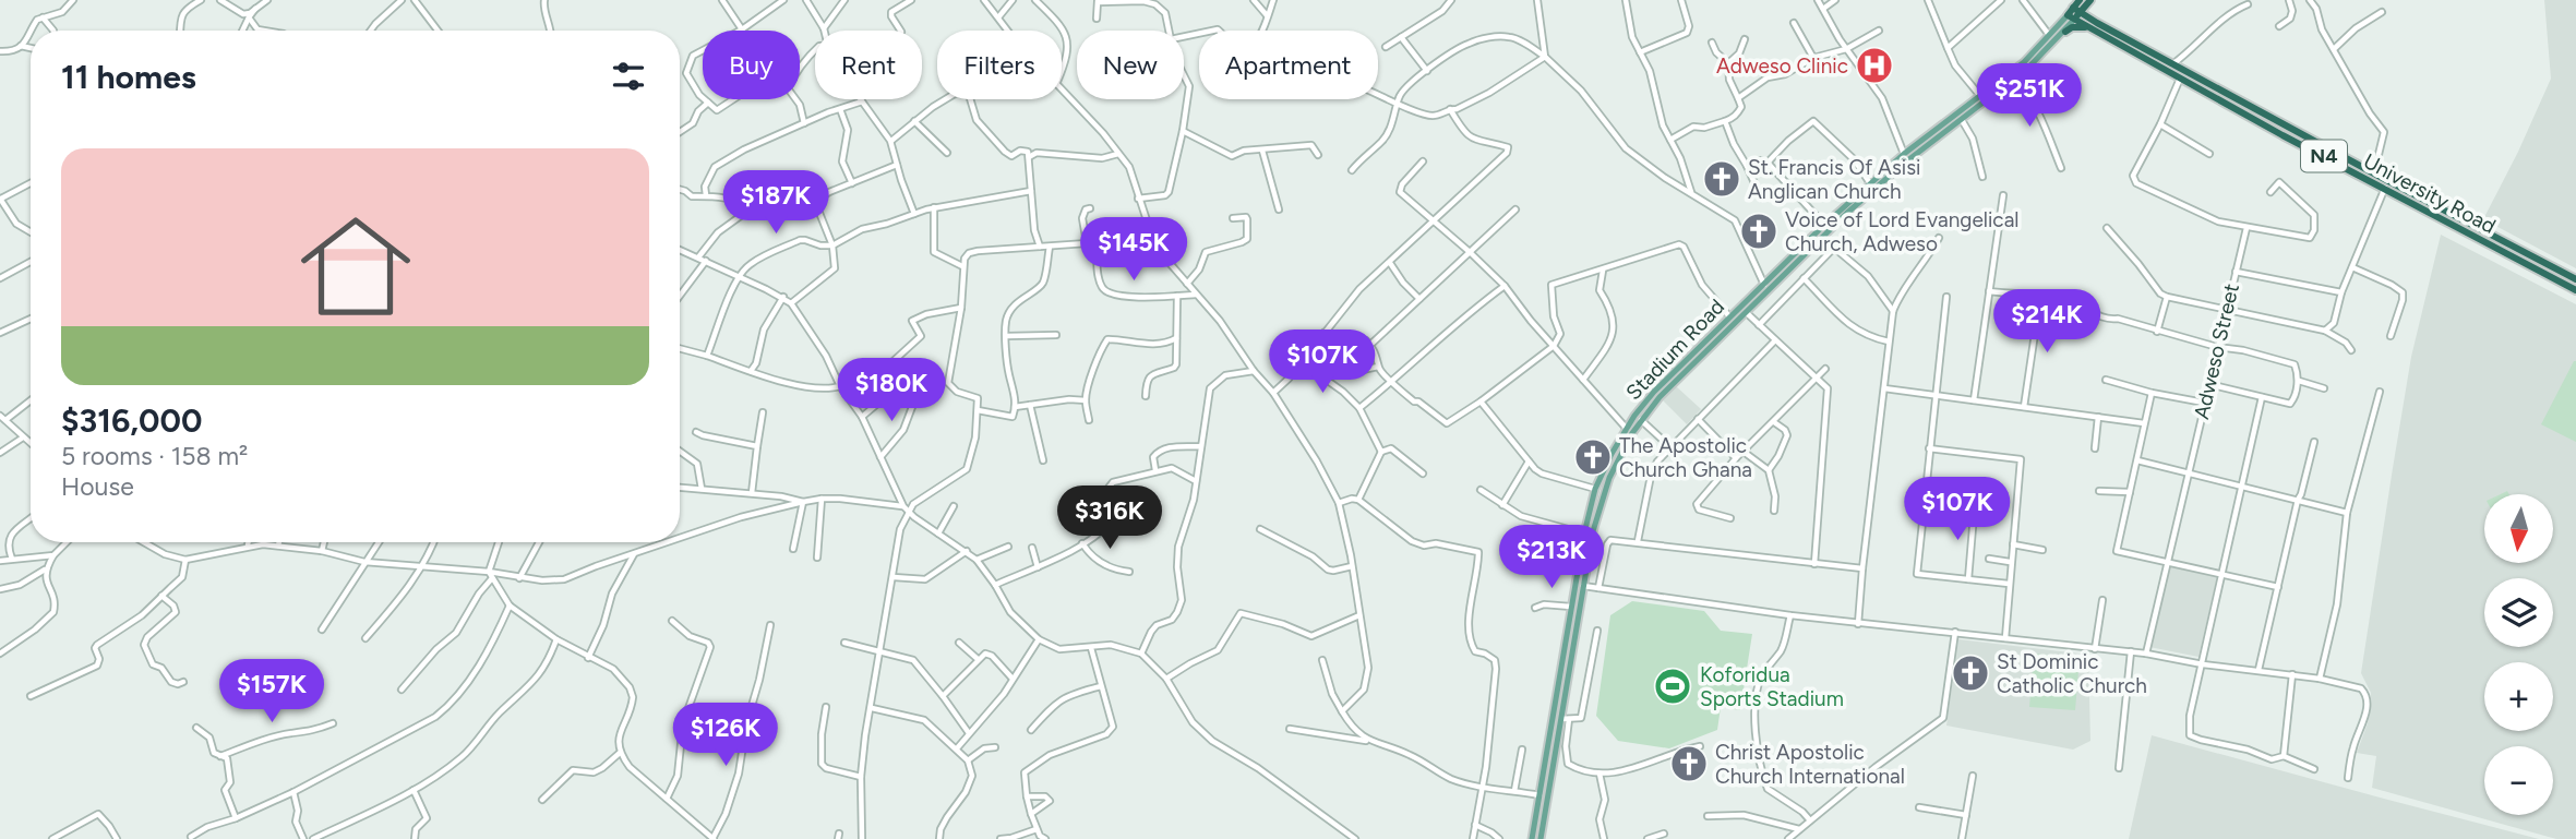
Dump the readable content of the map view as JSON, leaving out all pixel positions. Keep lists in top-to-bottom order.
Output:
{
  "streets": {
    "highway": ["N4", "University Road"],
    "main road": ["Stadium Road"],
    "street": ["Adweso Street"]
  },
  "crossings": [
    ["University Road", "Stadium Road"]
  ],
  "places": {
    "hospital": ["Adweso Clinic"],
    "church": [
      "St. Francis Of Asisi Anglican Church",
      "Voice of Lord Evangelical Church, Adweso",
      "The Apostolic Church Ghana",
      "St Dominic Catholic Church",
      "Christ Apostolic Church International"
    ],
    "sports": ["Koforidua Sports Stadium"]
  },
  "north": "bottom",
  "page": {
    "chip": [
      "Buy",
      "Rent",
      "Filters",
      "New",
      "Apartment"
    ],
    "heading": "11 homes",
    "price": [
      "$251K",
      "$187K",
      "$145K",
      "$214K",
      "$107K",
      "$180K",
      "$107K",
      "$316K",
      "$213K",
      "$157K",
      "$126K"
    ],
    "list": [
      {
        "name": "$316,000",
        "note": "5 rooms · 158 m² · House"
      }
    ],
    "map_buttons": ["+", "−"]
  }
}
